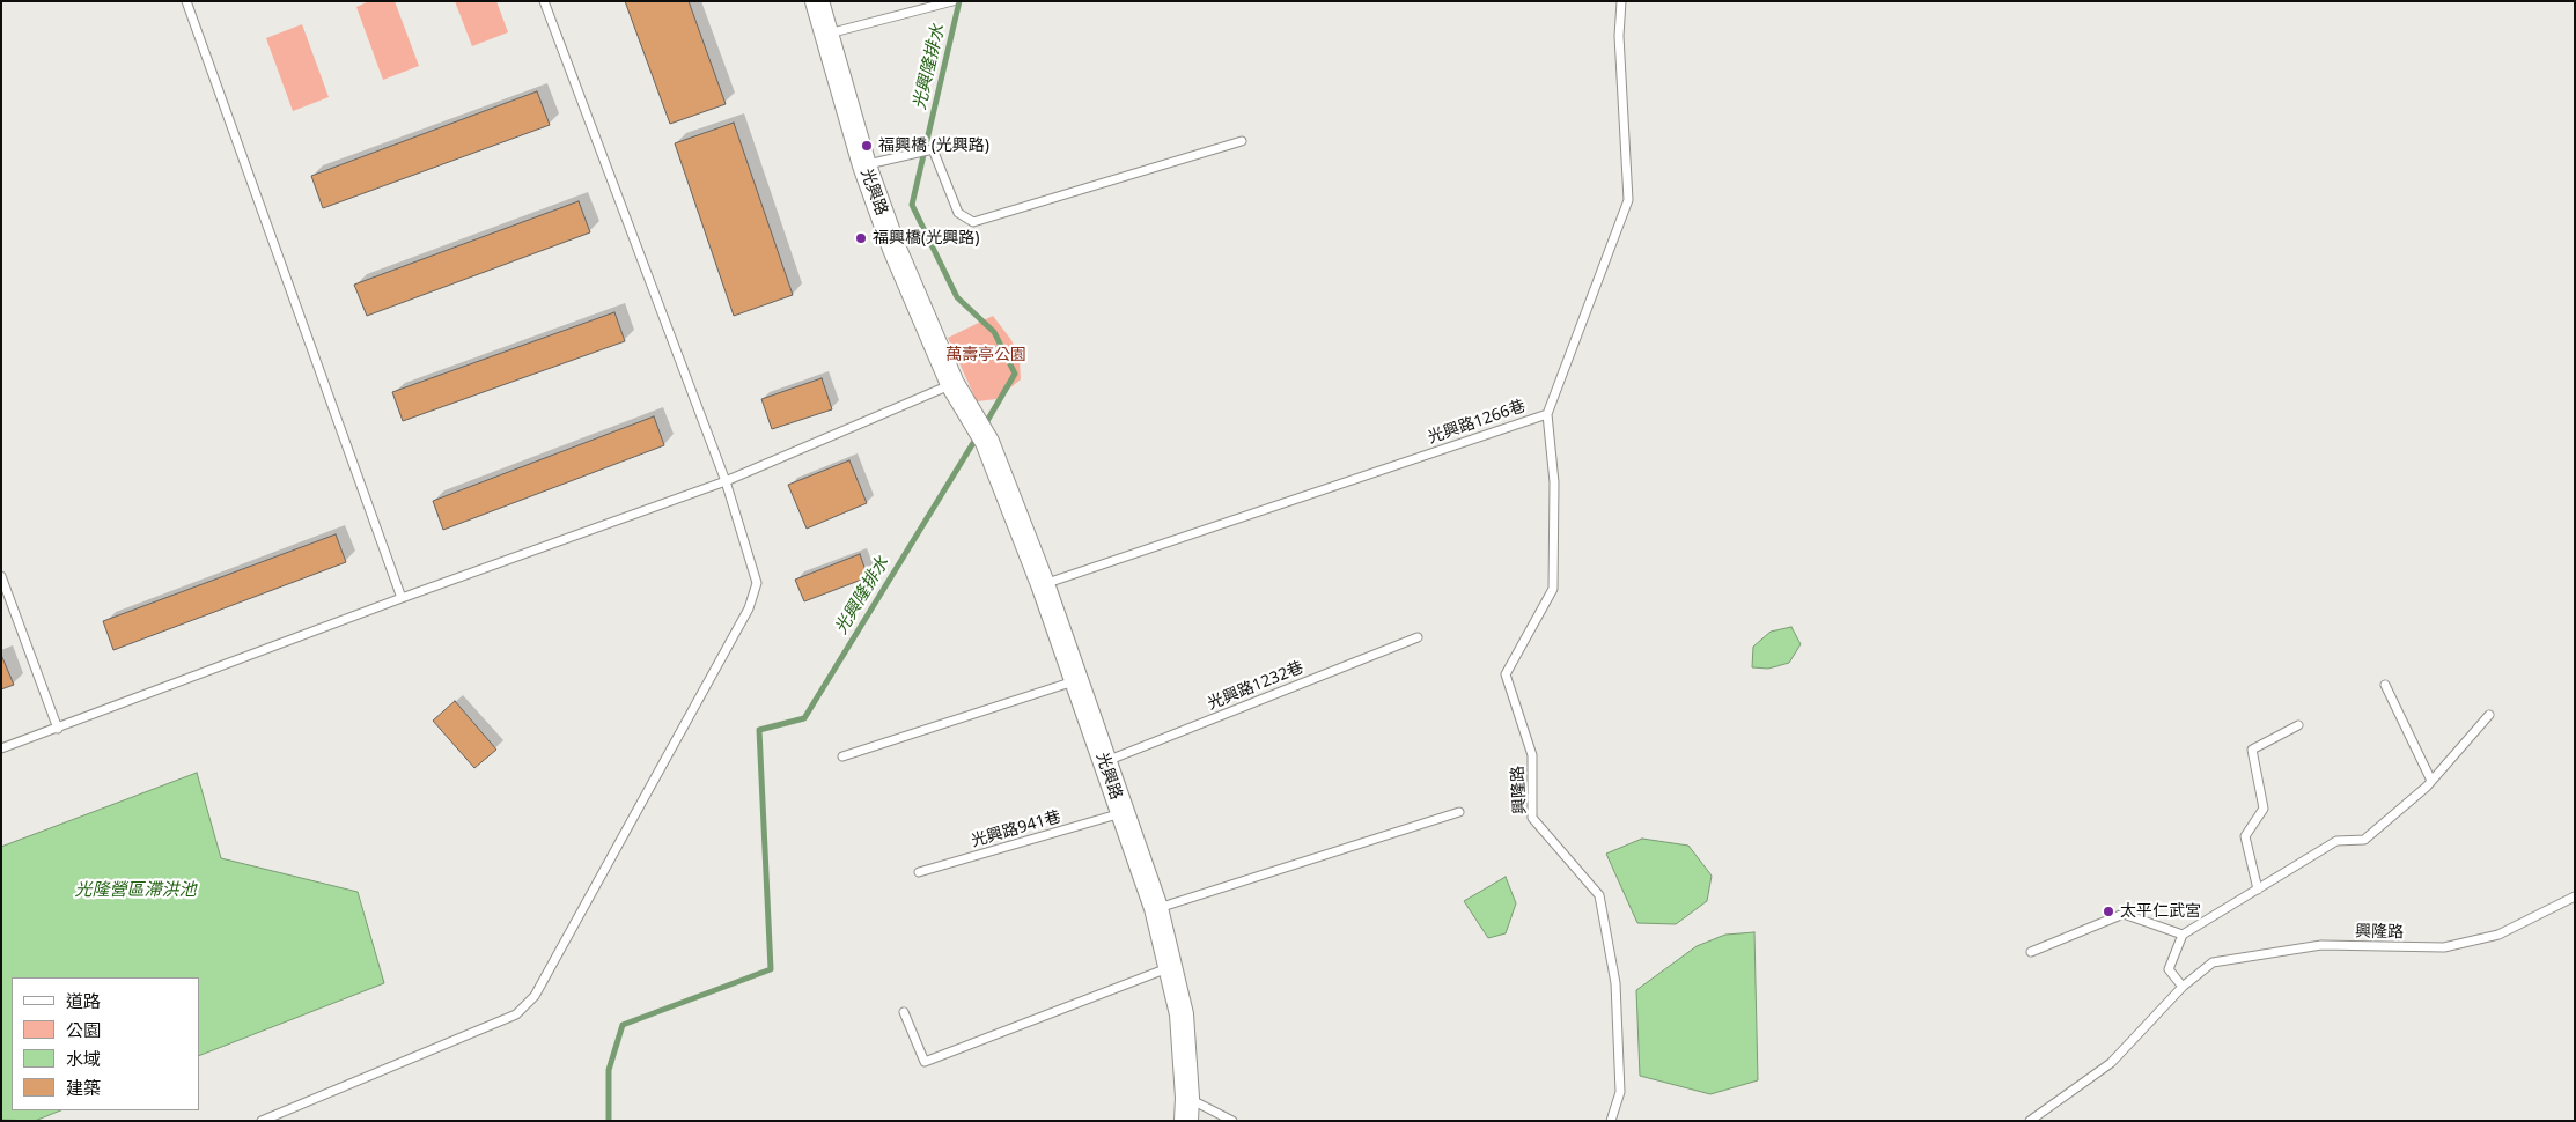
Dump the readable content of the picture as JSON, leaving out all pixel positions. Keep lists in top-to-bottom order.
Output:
{
  "streets": {
    "main road": ["光興路"],
    "lane": [
      "光興路1266巷",
      "光興路1232巷",
      "興隆路",
      "光興路941巷"
    ]
  },
  "crossings": [
    ["光興路", "光興路1266巷"],
    ["光興路", "光興路1232巷"],
    ["光興路", "光興路941巷"],
    ["光興路1266巷", "興隆路"]
  ],
  "water": ["光興隆排水", "光隆營區滯洪池"],
  "parks": ["萬壽亭公園"],
  "places": ["福興橋 (光興路)", "福興橋(光興路)", "太平仁武宮"],
  "legend": [
    "道路",
    "公園",
    "水域",
    "建築"
  ]
}
